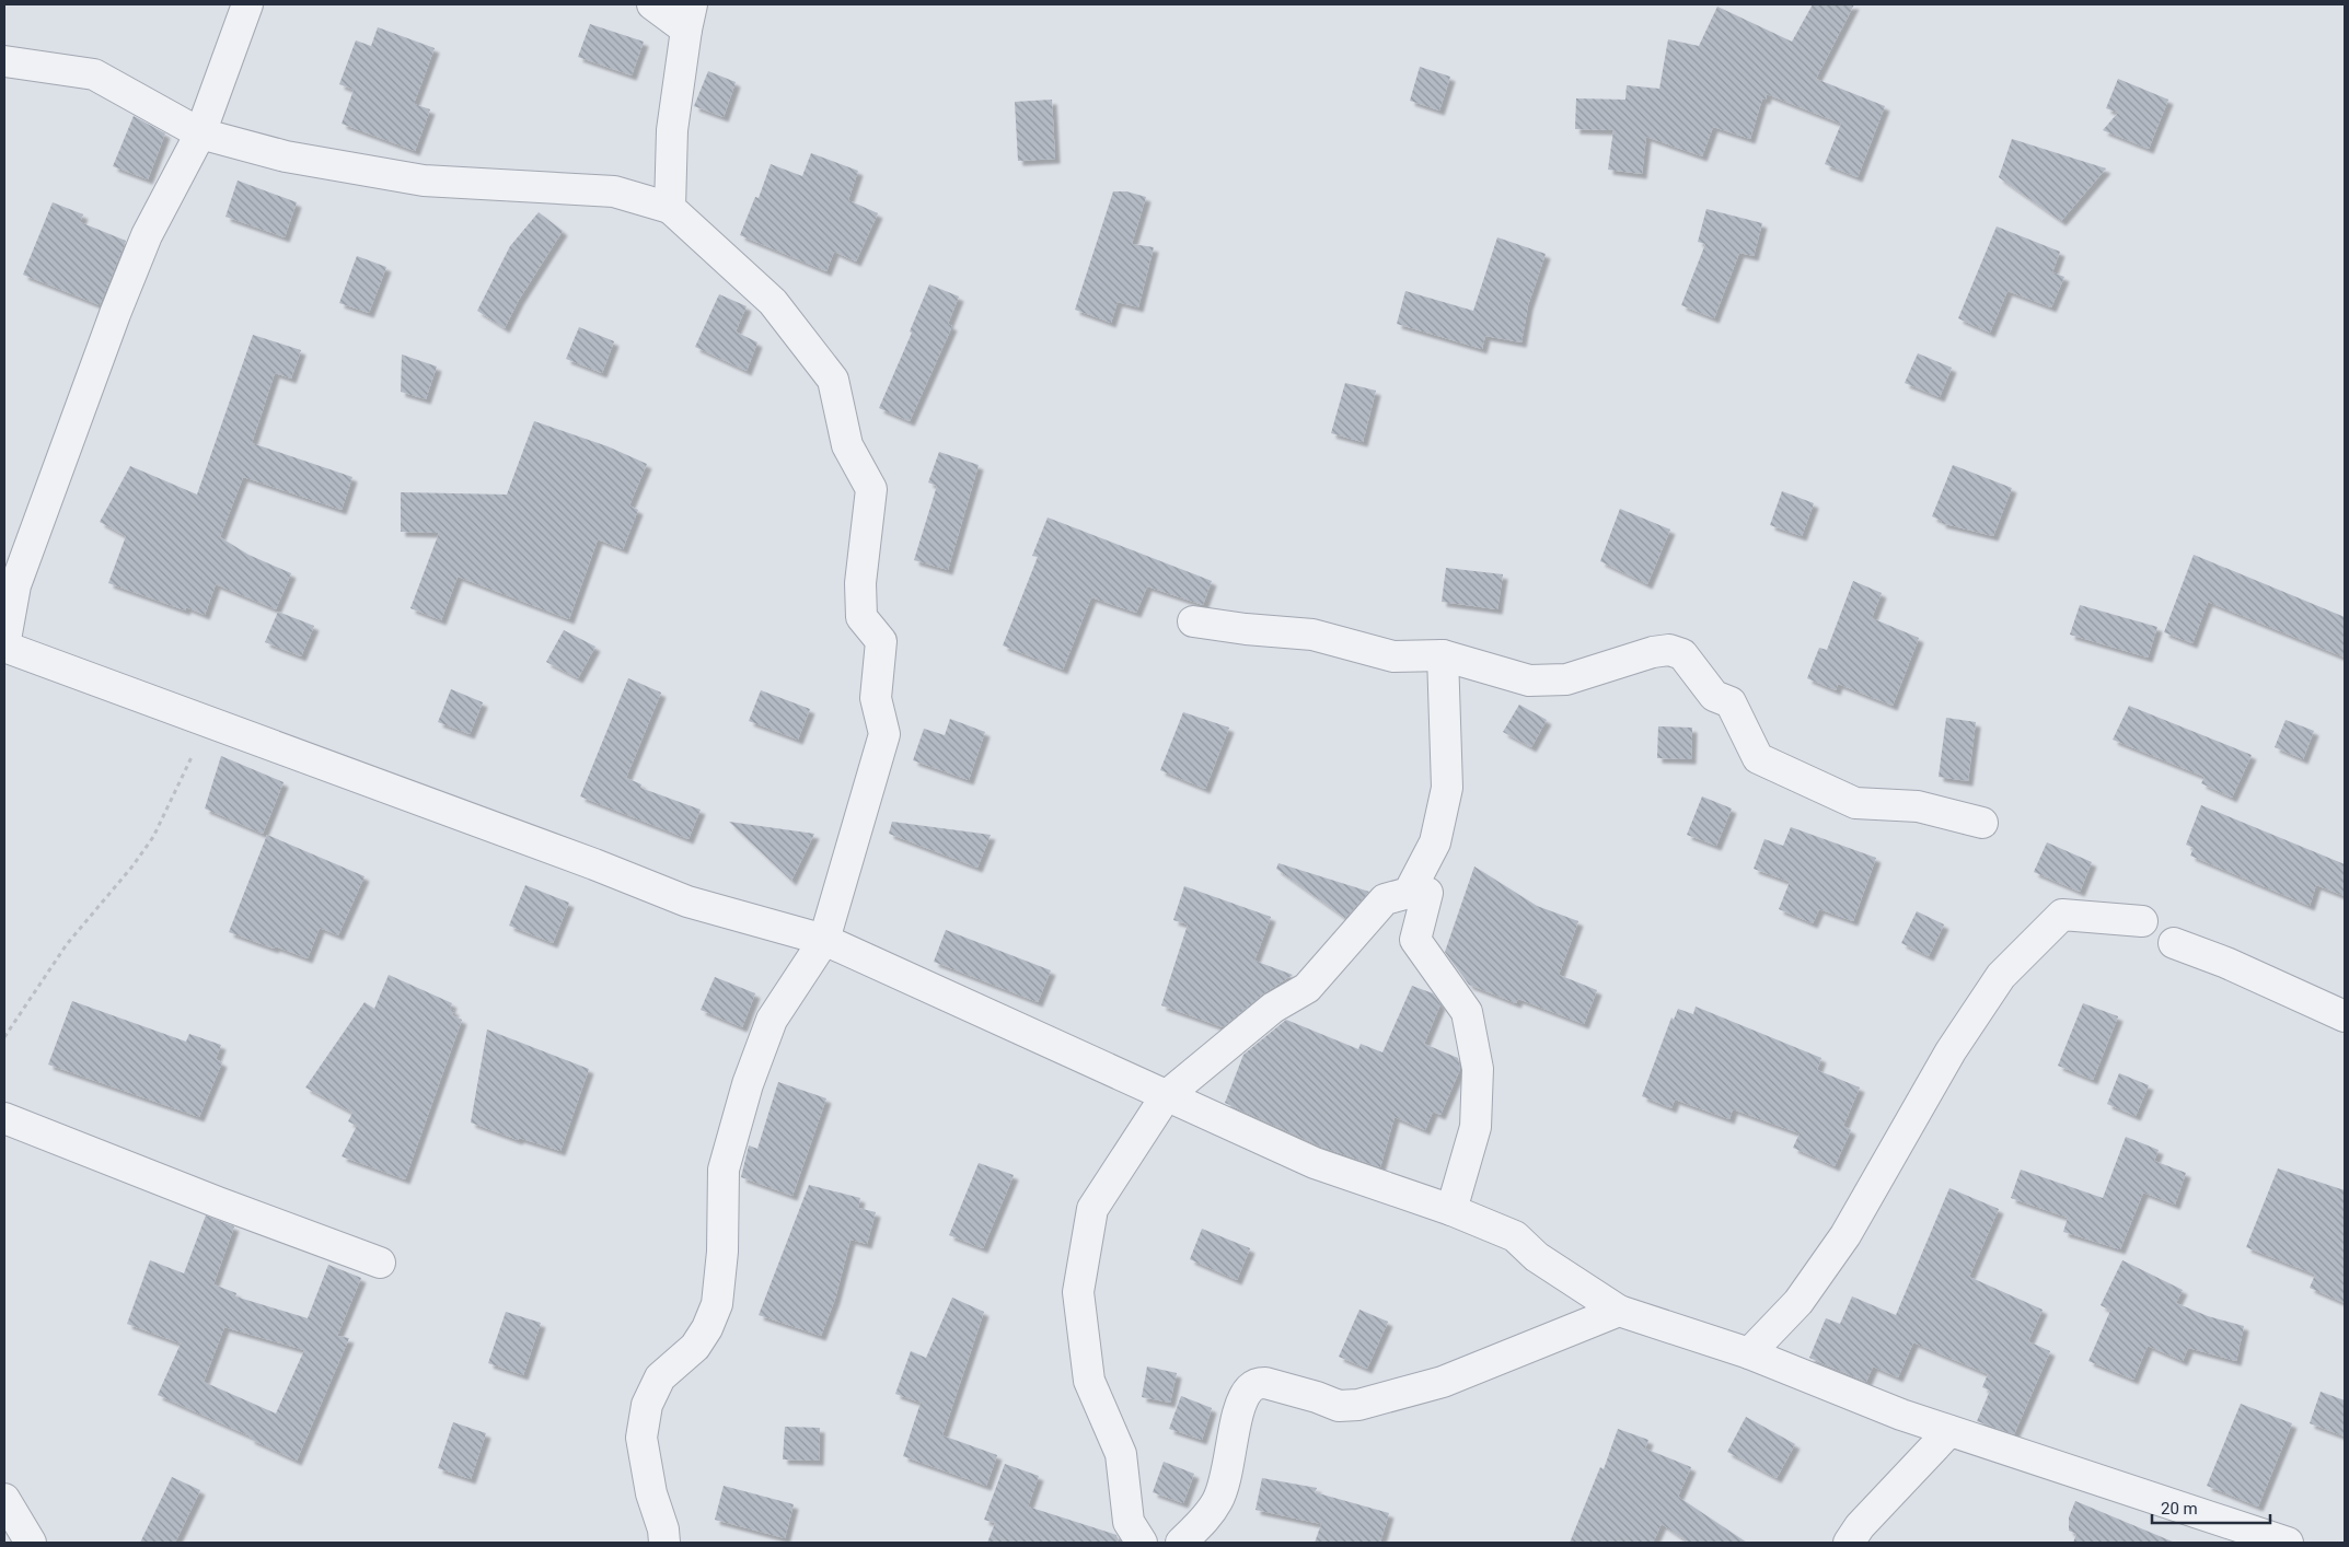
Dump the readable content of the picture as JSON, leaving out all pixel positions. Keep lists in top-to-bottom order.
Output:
{
  "scale_bar": "20 m"
}
